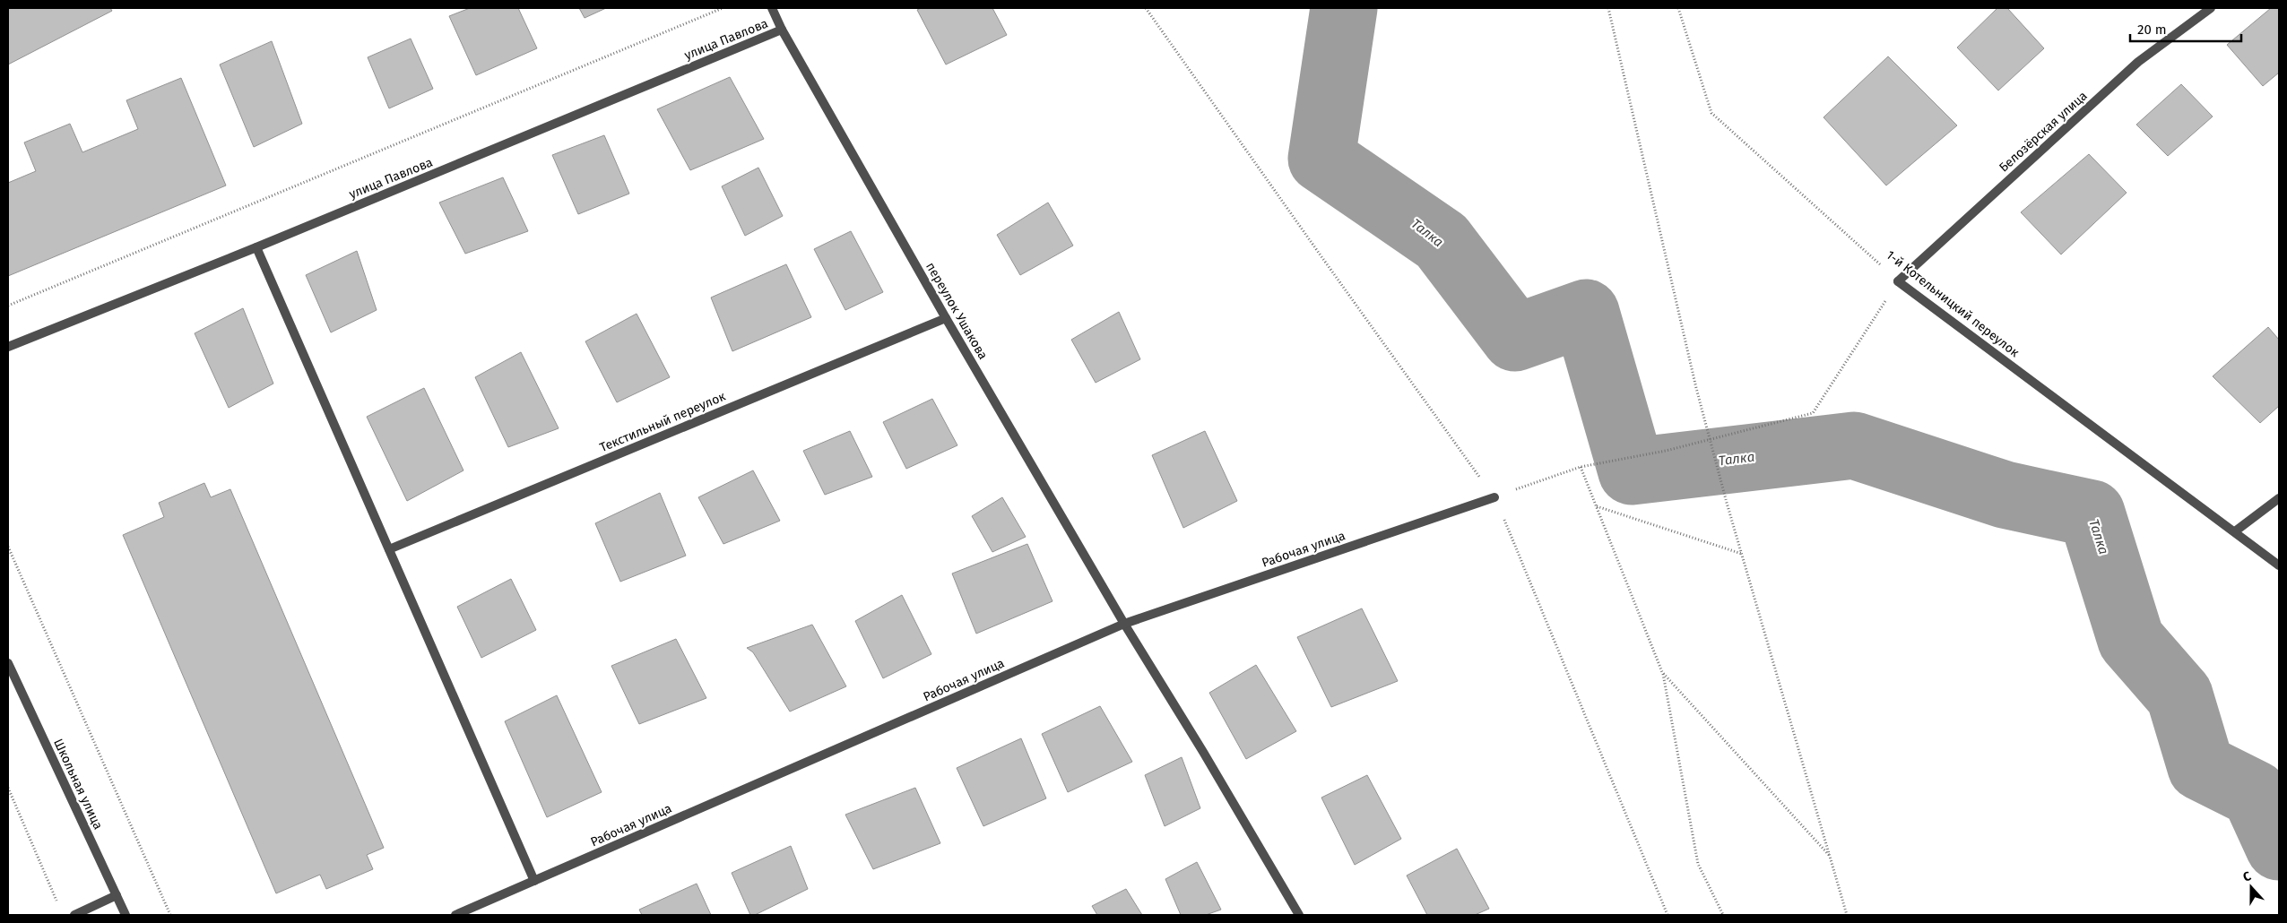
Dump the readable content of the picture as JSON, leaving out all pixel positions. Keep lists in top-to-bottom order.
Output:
{
  "streets": {
    "street": [
      "улица Павлова",
      "Белозёрская улица",
      "1-й Котельницкий переулок",
      "переулок Ушакова",
      "Текстильный переулок",
      "Рабочая улица",
      "Школьная улица"
    ]
  },
  "crossings": [
    ["улица Павлова", "переулок Ушакова"],
    ["Белозёрская улица", "1-й Котельницкий переулок"],
    ["переулок Ушакова", "Текстильный переулок"],
    ["переулок Ушакова", "Рабочая улица"]
  ],
  "water": ["Талка"],
  "scale_bar": "20 m",
  "north": "top"
}
